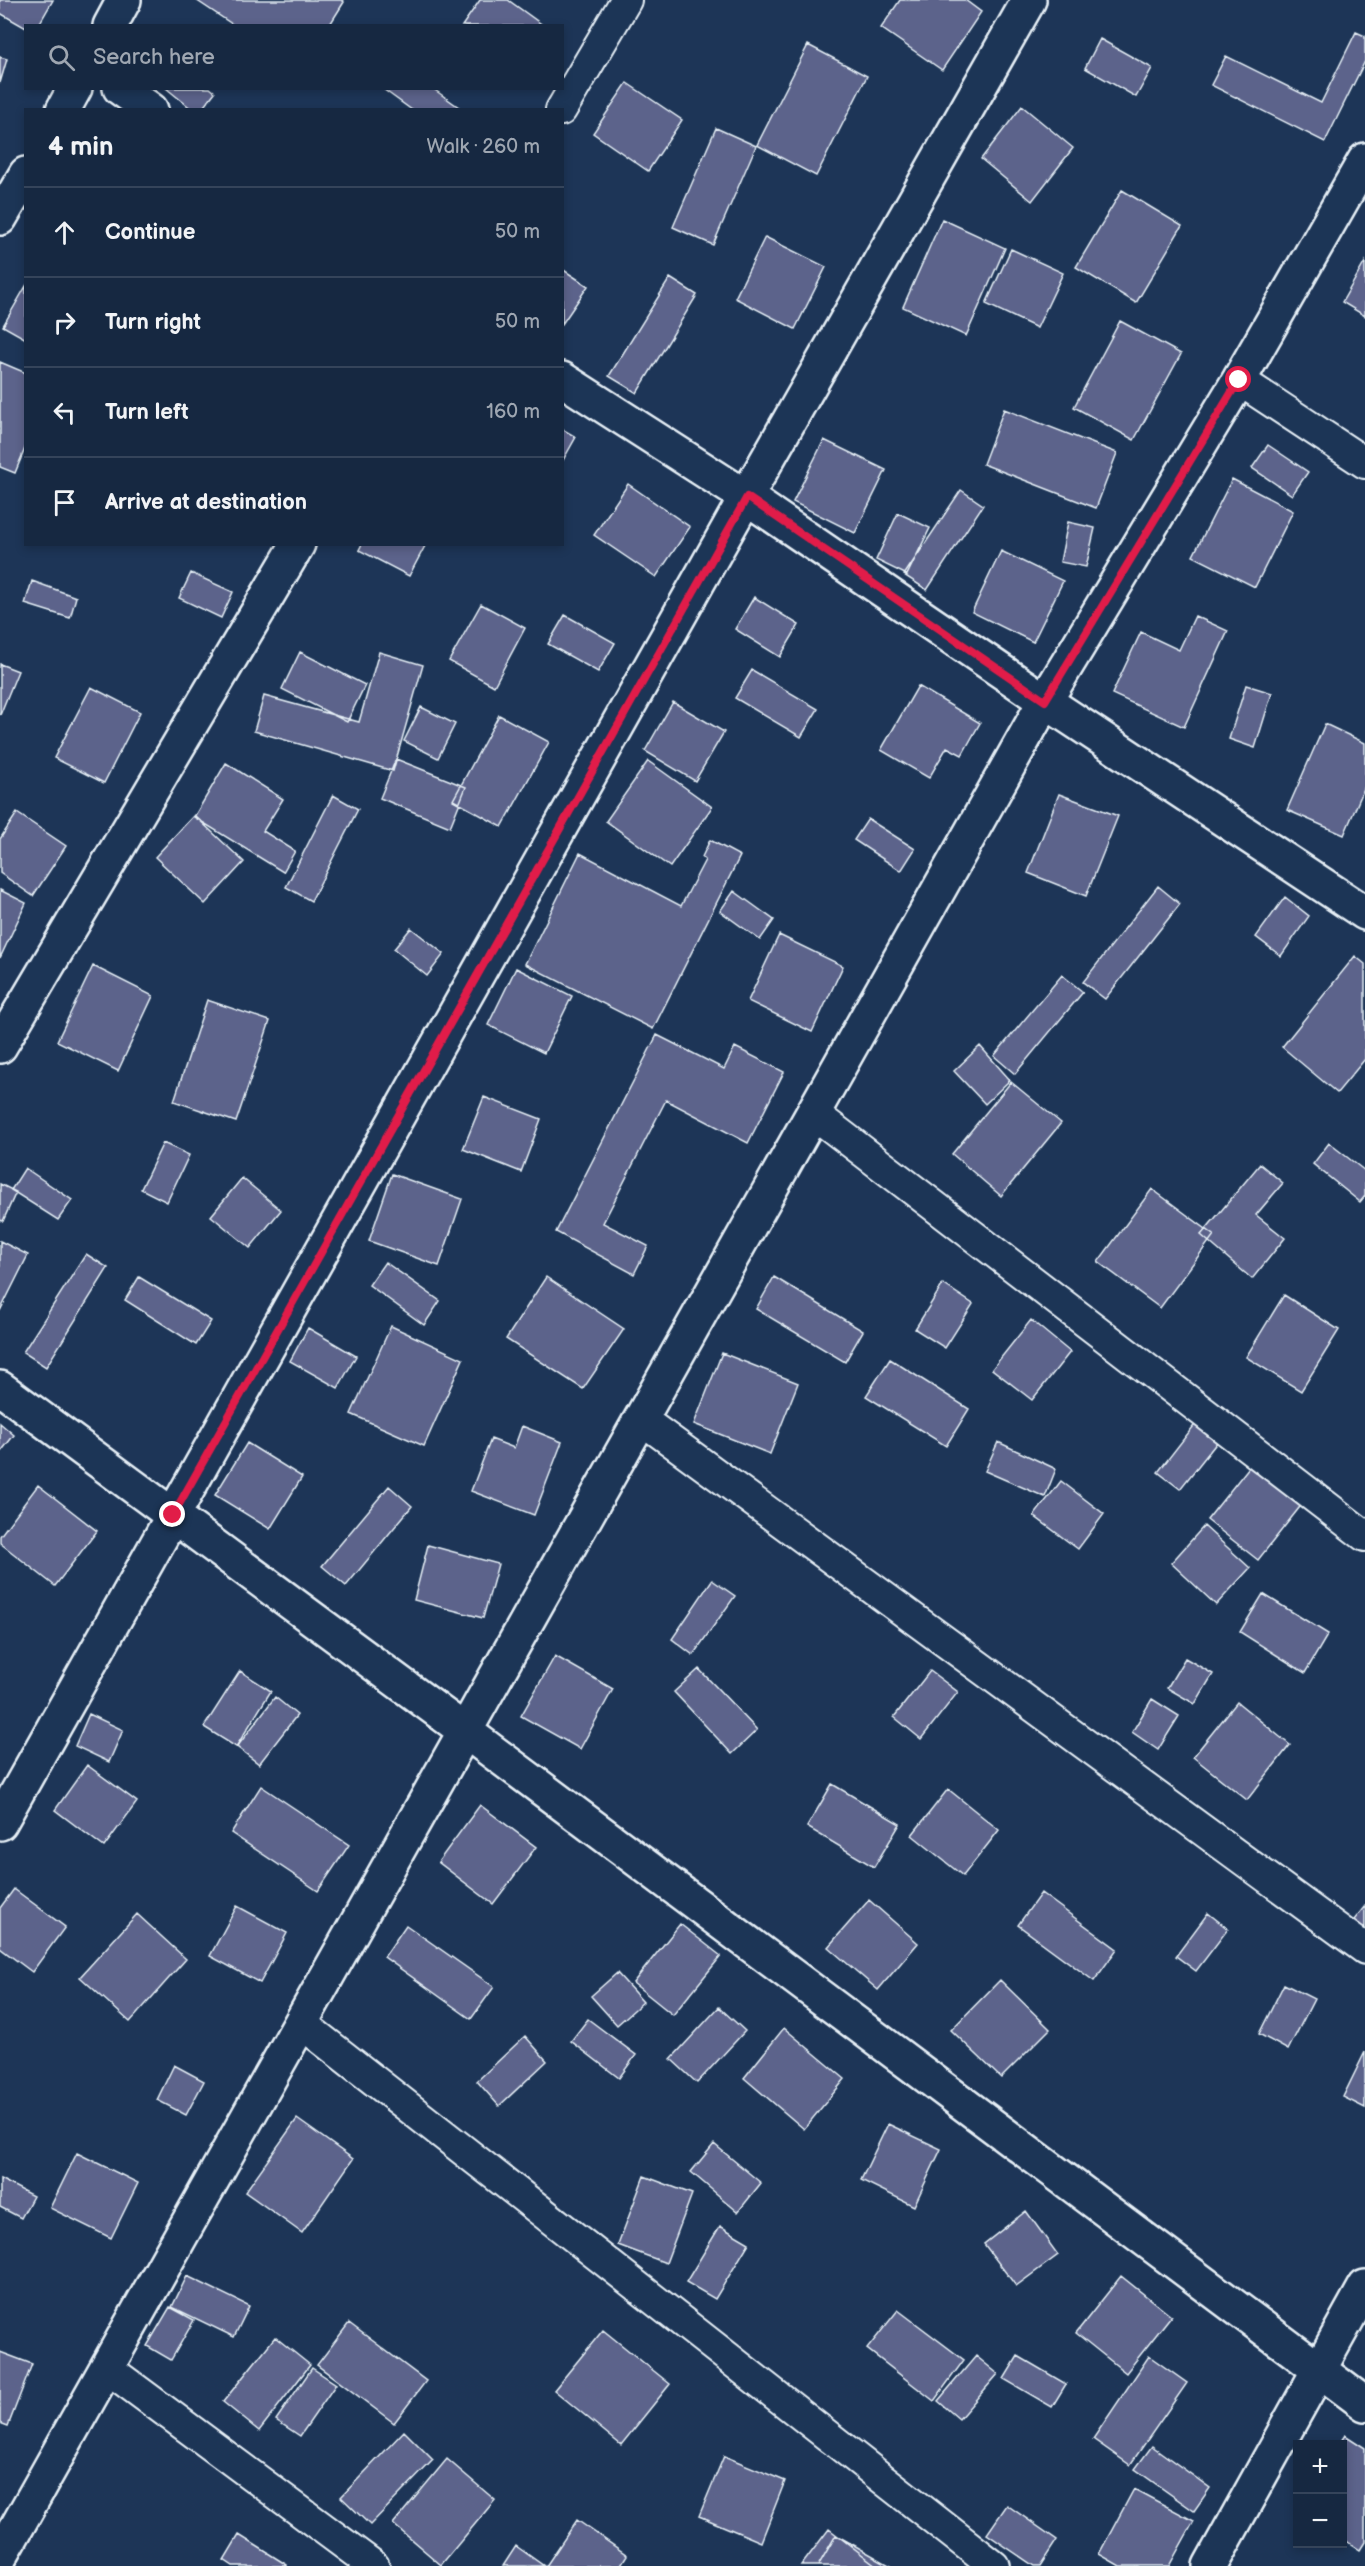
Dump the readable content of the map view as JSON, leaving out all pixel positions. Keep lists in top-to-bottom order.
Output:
{
  "page": {
    "search": "Search here",
    "heading": ["4 min", "Walk · 260 m"],
    "list": [
      ["Continue", "50 m"],
      ["Turn right", "50 m"],
      ["Turn left", "160 m"],
      "Arrive at destination"
    ],
    "map_buttons": ["+", "−"]
  }
}
